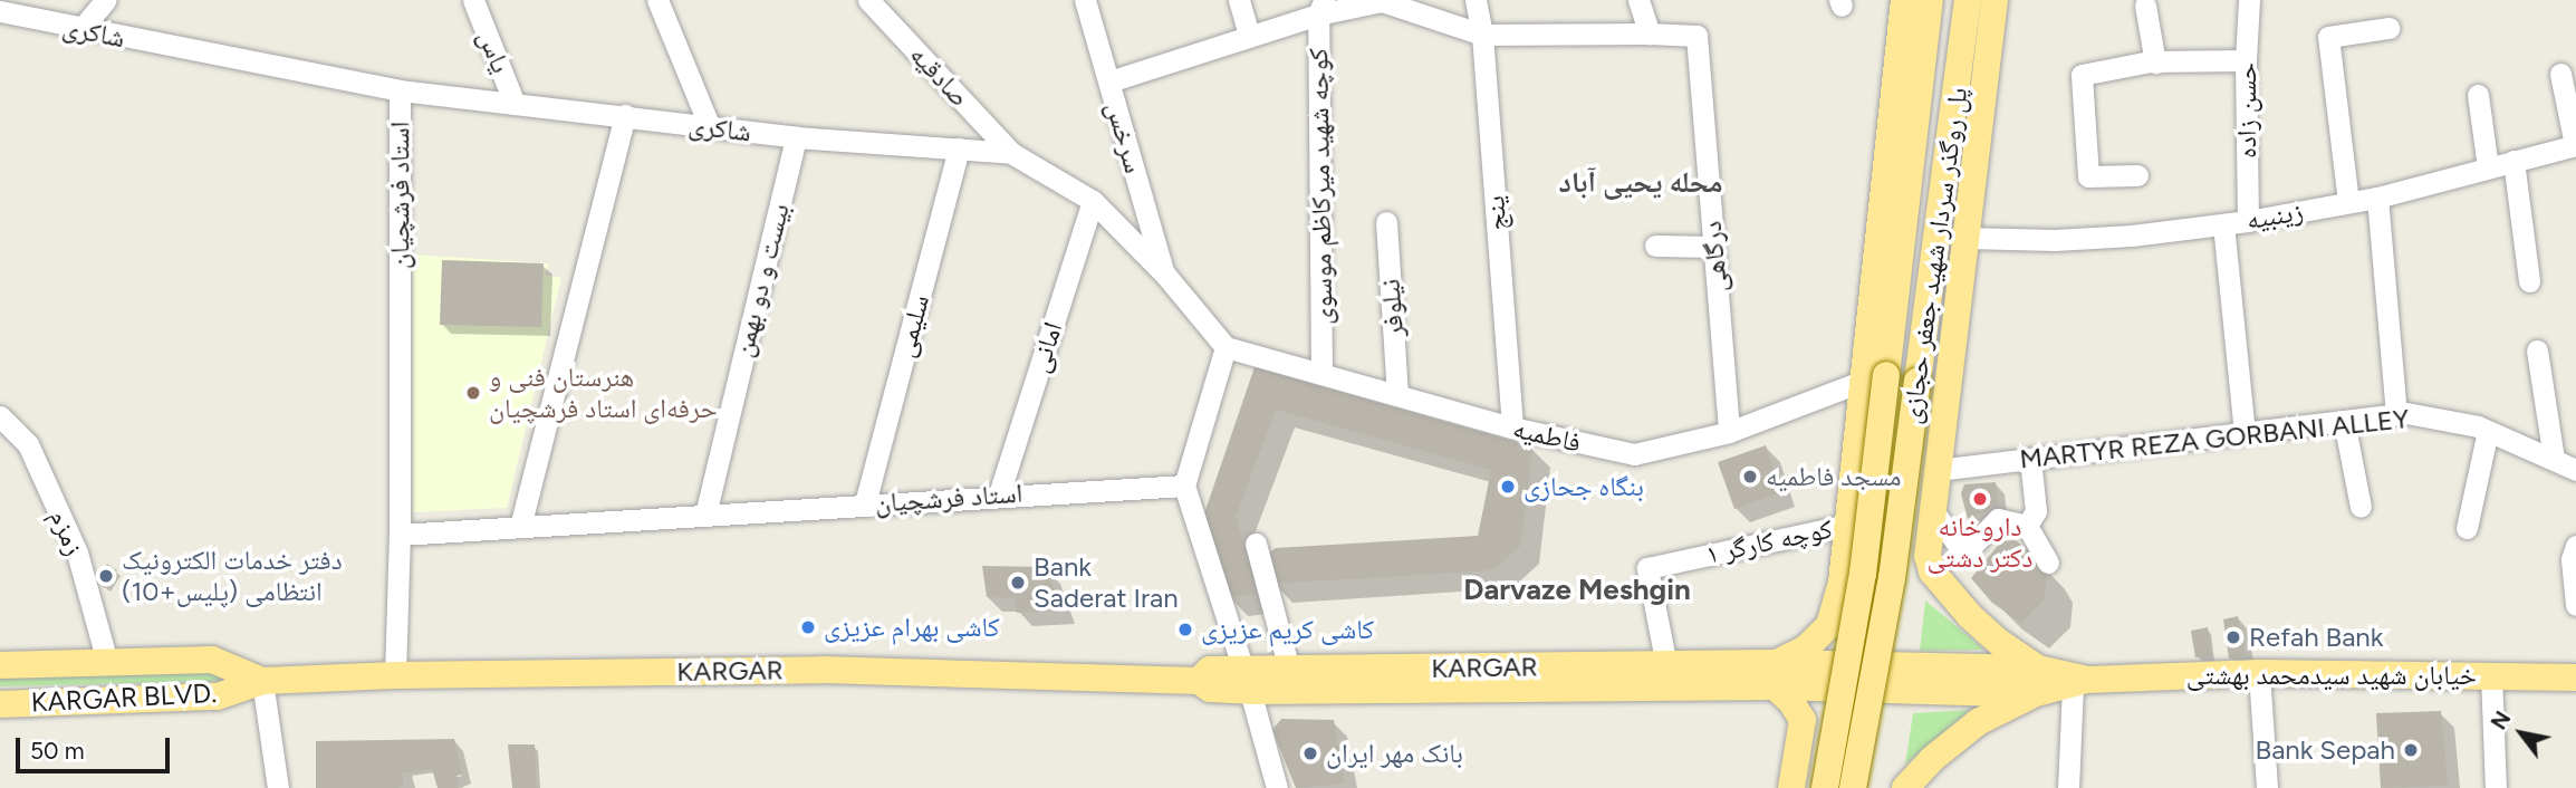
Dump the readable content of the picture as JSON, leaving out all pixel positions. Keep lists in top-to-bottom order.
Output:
{
  "streets": {
    "main road": [
      "پل روگذر سردار شهید جعفر حجازی",
      "KARGAR",
      "خیابان شهید سیدمحمد بهشتی",
      "KARGAR BLVD."
    ],
    "street": [
      "شاکری",
      "یاس",
      "صادقیه",
      "حسن زاده",
      "سرخس",
      "کوچه شهید میرکاظم موسوی",
      "استاد فرشچیان",
      "ینج",
      "زینبیه",
      "درگاهی",
      "بیست و دو بهمن",
      "نیلوفر",
      "سلیمی",
      "امانی",
      "فاطمیه",
      "MARTYR REZA GORBANI ALLEY",
      "زمزم",
      "کوچه کارگر ۱"
    ]
  },
  "crossings": [
    ["شاکری", "یاس"],
    ["شاکری", "صادقیه"],
    ["شاکری", "سرخس"],
    ["شاکری", "استاد فرشچیان"],
    ["شاکری", "بیست و دو بهمن"],
    ["شاکری", "سلیمی"],
    ["شاکری", "امانی"],
    ["شاکری", "فاطمیه"],
    ["حسن زاده", "زینبیه"],
    ["کوچه شهید میرکاظم موسوی", "فاطمیه"],
    ["استاد فرشچیان", "بیست و دو بهمن"],
    ["استاد فرشچیان", "سلیمی"],
    ["استاد فرشچیان", "امانی"],
    ["استاد فرشچیان", "KARGAR"],
    ["ینج", "فاطمیه"],
    ["پل روگذر سردار شهید جعفر حجازی", "فاطمیه"],
    ["درگاهی", "فاطمیه"],
    ["نیلوفر", "فاطمیه"],
    ["زمزم", "KARGAR BLVD."],
    ["کوچه کارگر ۱", "KARGAR"],
    ["KARGAR", "خیابان شهید سیدمحمد بهشتی"],
    ["KARGAR", "KARGAR BLVD."]
  ],
  "districts": ["محله یحیی آباد", "Darvaze Meshgin"],
  "places": [
    "هنرستان فنی و حرفه‌ای استاد فرشچیان",
    "مسجد فاطمیه",
    "بنگاه جحازی",
    "داروخانه دکتر دشتی",
    "دفتر خدمات الکترونیک انتظامی (پلیس+10)",
    "Bank Saderat Iran",
    "کاشی بهرام عزیزی",
    "کاشی کریم عزیزی",
    "Refah Bank",
    "Bank Sepah",
    "بانک مهر ایران"
  ],
  "scale_bar": "50 m",
  "north": "top left"
}
